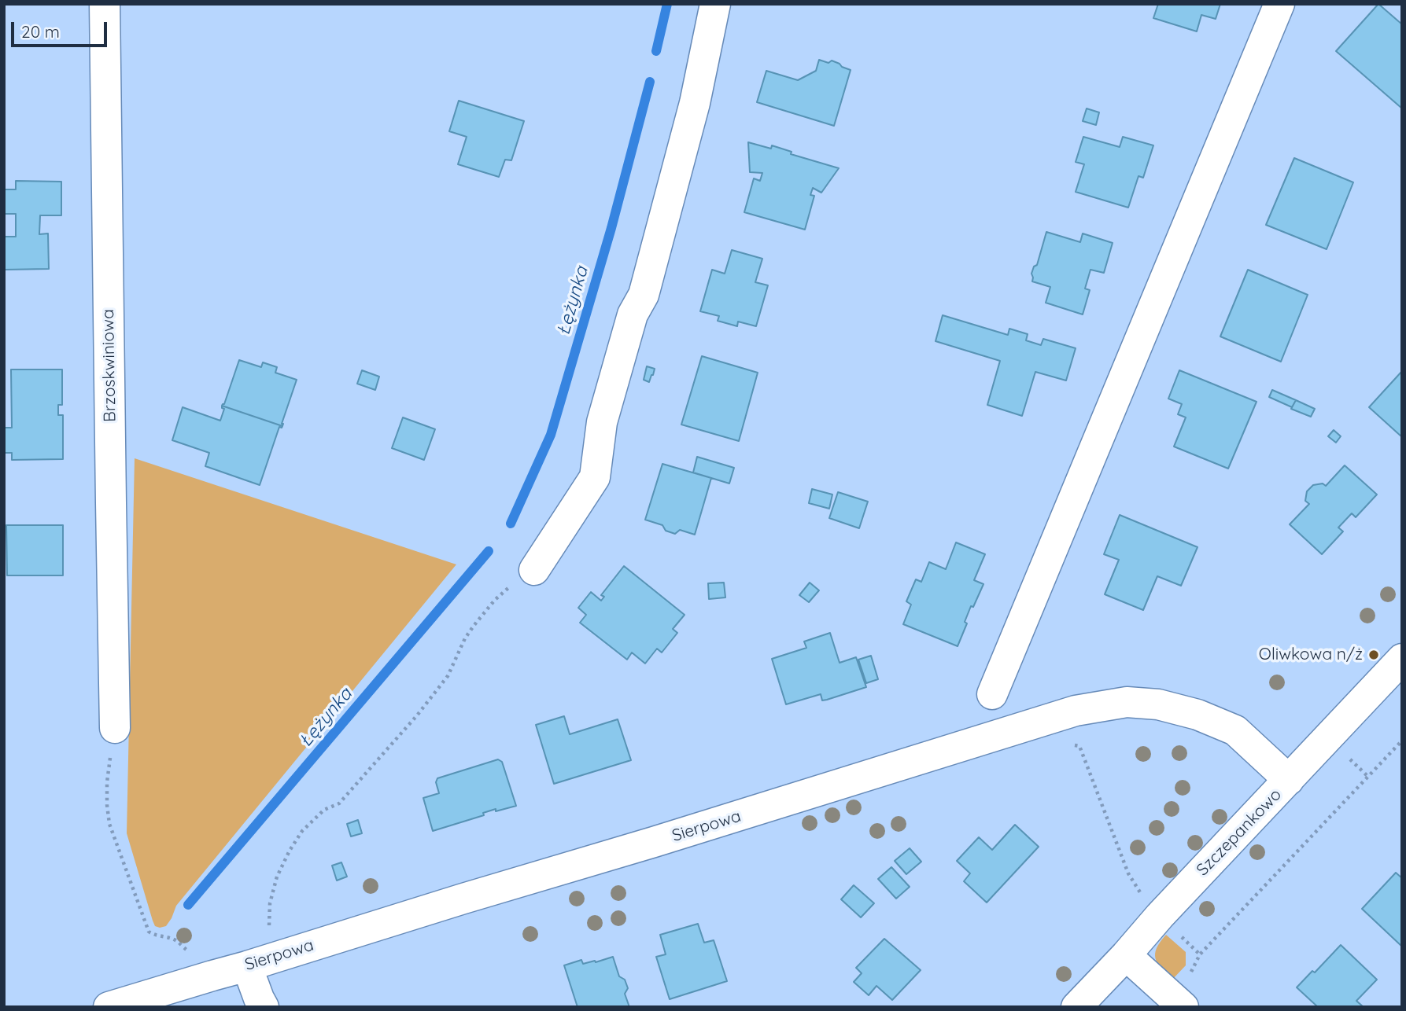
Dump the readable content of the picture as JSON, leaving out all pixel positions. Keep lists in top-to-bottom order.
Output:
{
  "streets": {
    "street": ["Brzoskwiniowa", "Sierpowa", "Szczepankowo"]
  },
  "crossings": [
    ["Sierpowa", "Szczepankowo"]
  ],
  "water": ["Łężynka"],
  "places": ["Oliwkowa n/ż"],
  "scale_bar": "20 m"
}
